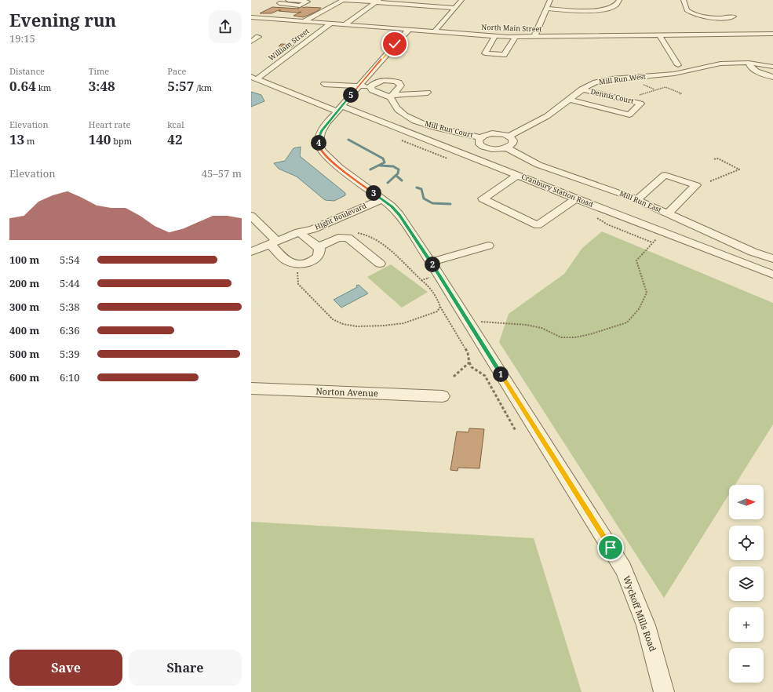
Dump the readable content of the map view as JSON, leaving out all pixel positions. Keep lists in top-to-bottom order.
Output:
{
  "streets": {
    "street": [
      "North Main Street",
      "William Street",
      "Mill Run West",
      "Dennis Court",
      "Mill Run Court",
      "Cranbury Station Road",
      "Mill Run East",
      "Hight Boulevard",
      "Norton Avenue",
      "Wyckoff Mills Road"
    ]
  },
  "crossings": [
    ["North Main Street", "William Street"],
    ["North Main Street", "Wyckoff Mills Road"],
    ["William Street", "Cranbury Station Road"],
    ["Mill Run West", "Dennis Court"],
    ["Cranbury Station Road", "Wyckoff Mills Road"],
    ["Hight Boulevard", "Wyckoff Mills Road"]
  ],
  "north": "right",
  "page": {
    "heading": ["Evening run", "19:15"],
    "stats": [
      ["Distance", "0.64 km"],
      ["Time", "3:48"],
      ["Pace", "5:57 /km"],
      ["Elevation", "13 m"],
      ["Heart rate", "140 bpm"],
      ["kcal", "42"]
    ],
    "pins": [
      "5",
      "4",
      "3",
      "2",
      "1"
    ],
    "chart": ["Elevation", "45–57 m"],
    "list": [
      {
        "name": "100 m",
        "note": "5:54"
      },
      {
        "name": "200 m",
        "note": "5:44"
      },
      {
        "name": "300 m",
        "note": "5:38"
      },
      {
        "name": "400 m",
        "note": "6:36"
      },
      {
        "name": "500 m",
        "note": "5:39"
      },
      {
        "name": "600 m",
        "note": "6:10"
      }
    ],
    "map_buttons": ["+", "−"],
    "buttons": ["Save", "Share"]
  }
}
